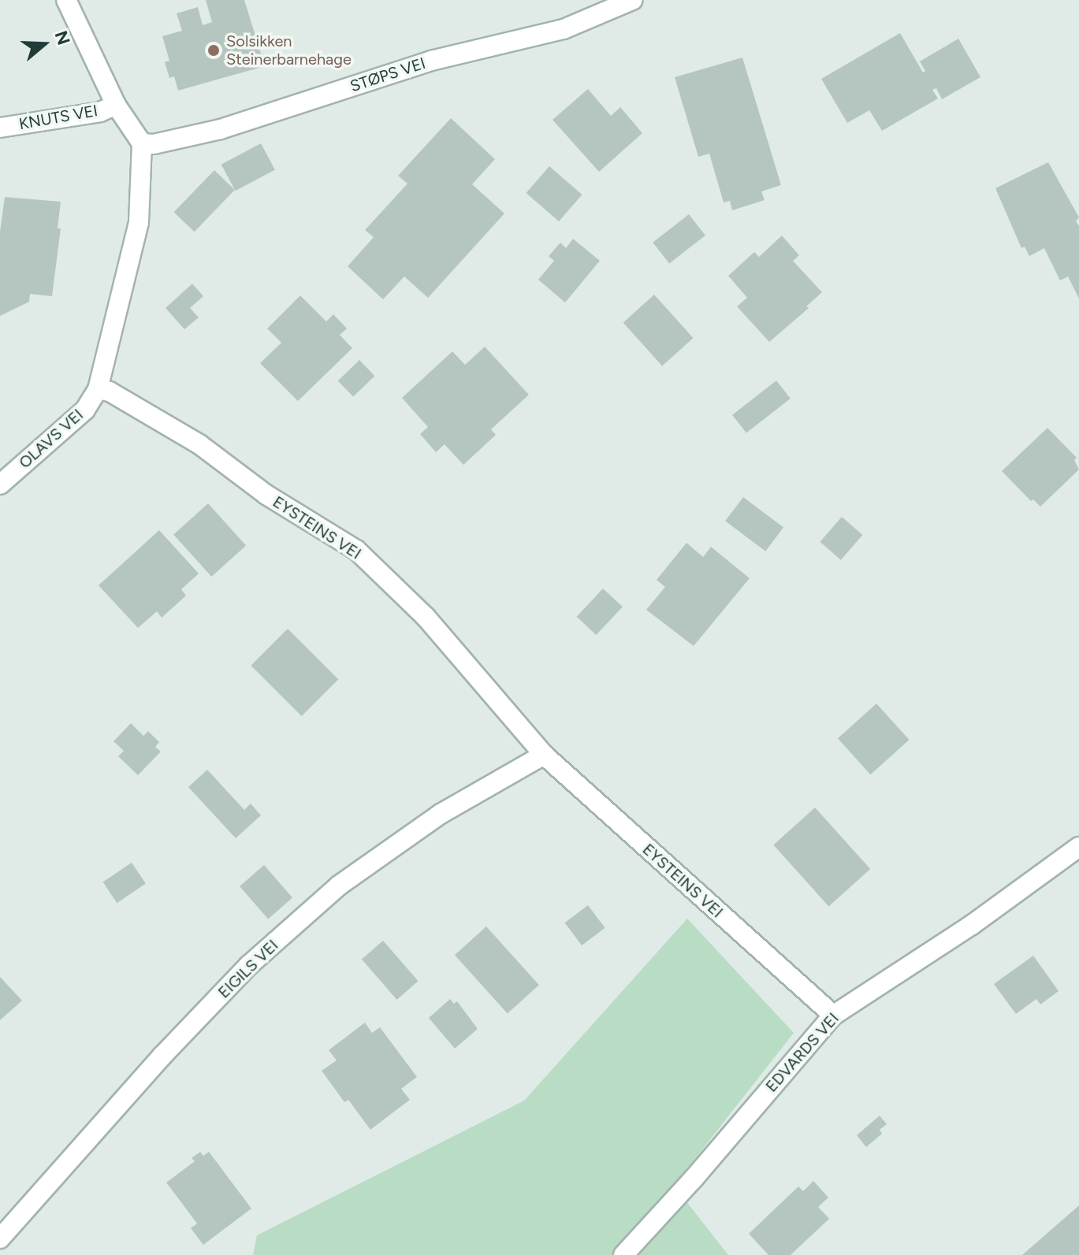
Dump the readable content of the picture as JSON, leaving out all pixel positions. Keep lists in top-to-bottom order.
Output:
{
  "streets": {
    "street": [
      "STØPS VEI",
      "KNUTS VEI",
      "OLAVS VEI",
      "EYSTEINS VEI",
      "EIGILS VEI",
      "EDVARDS VEI"
    ]
  },
  "crossings": [
    ["OLAVS VEI", "EYSTEINS VEI"],
    ["EYSTEINS VEI", "EIGILS VEI"],
    ["EYSTEINS VEI", "EDVARDS VEI"]
  ],
  "places": ["Solsikken Steinerbarnehage"],
  "north": "right"
}
